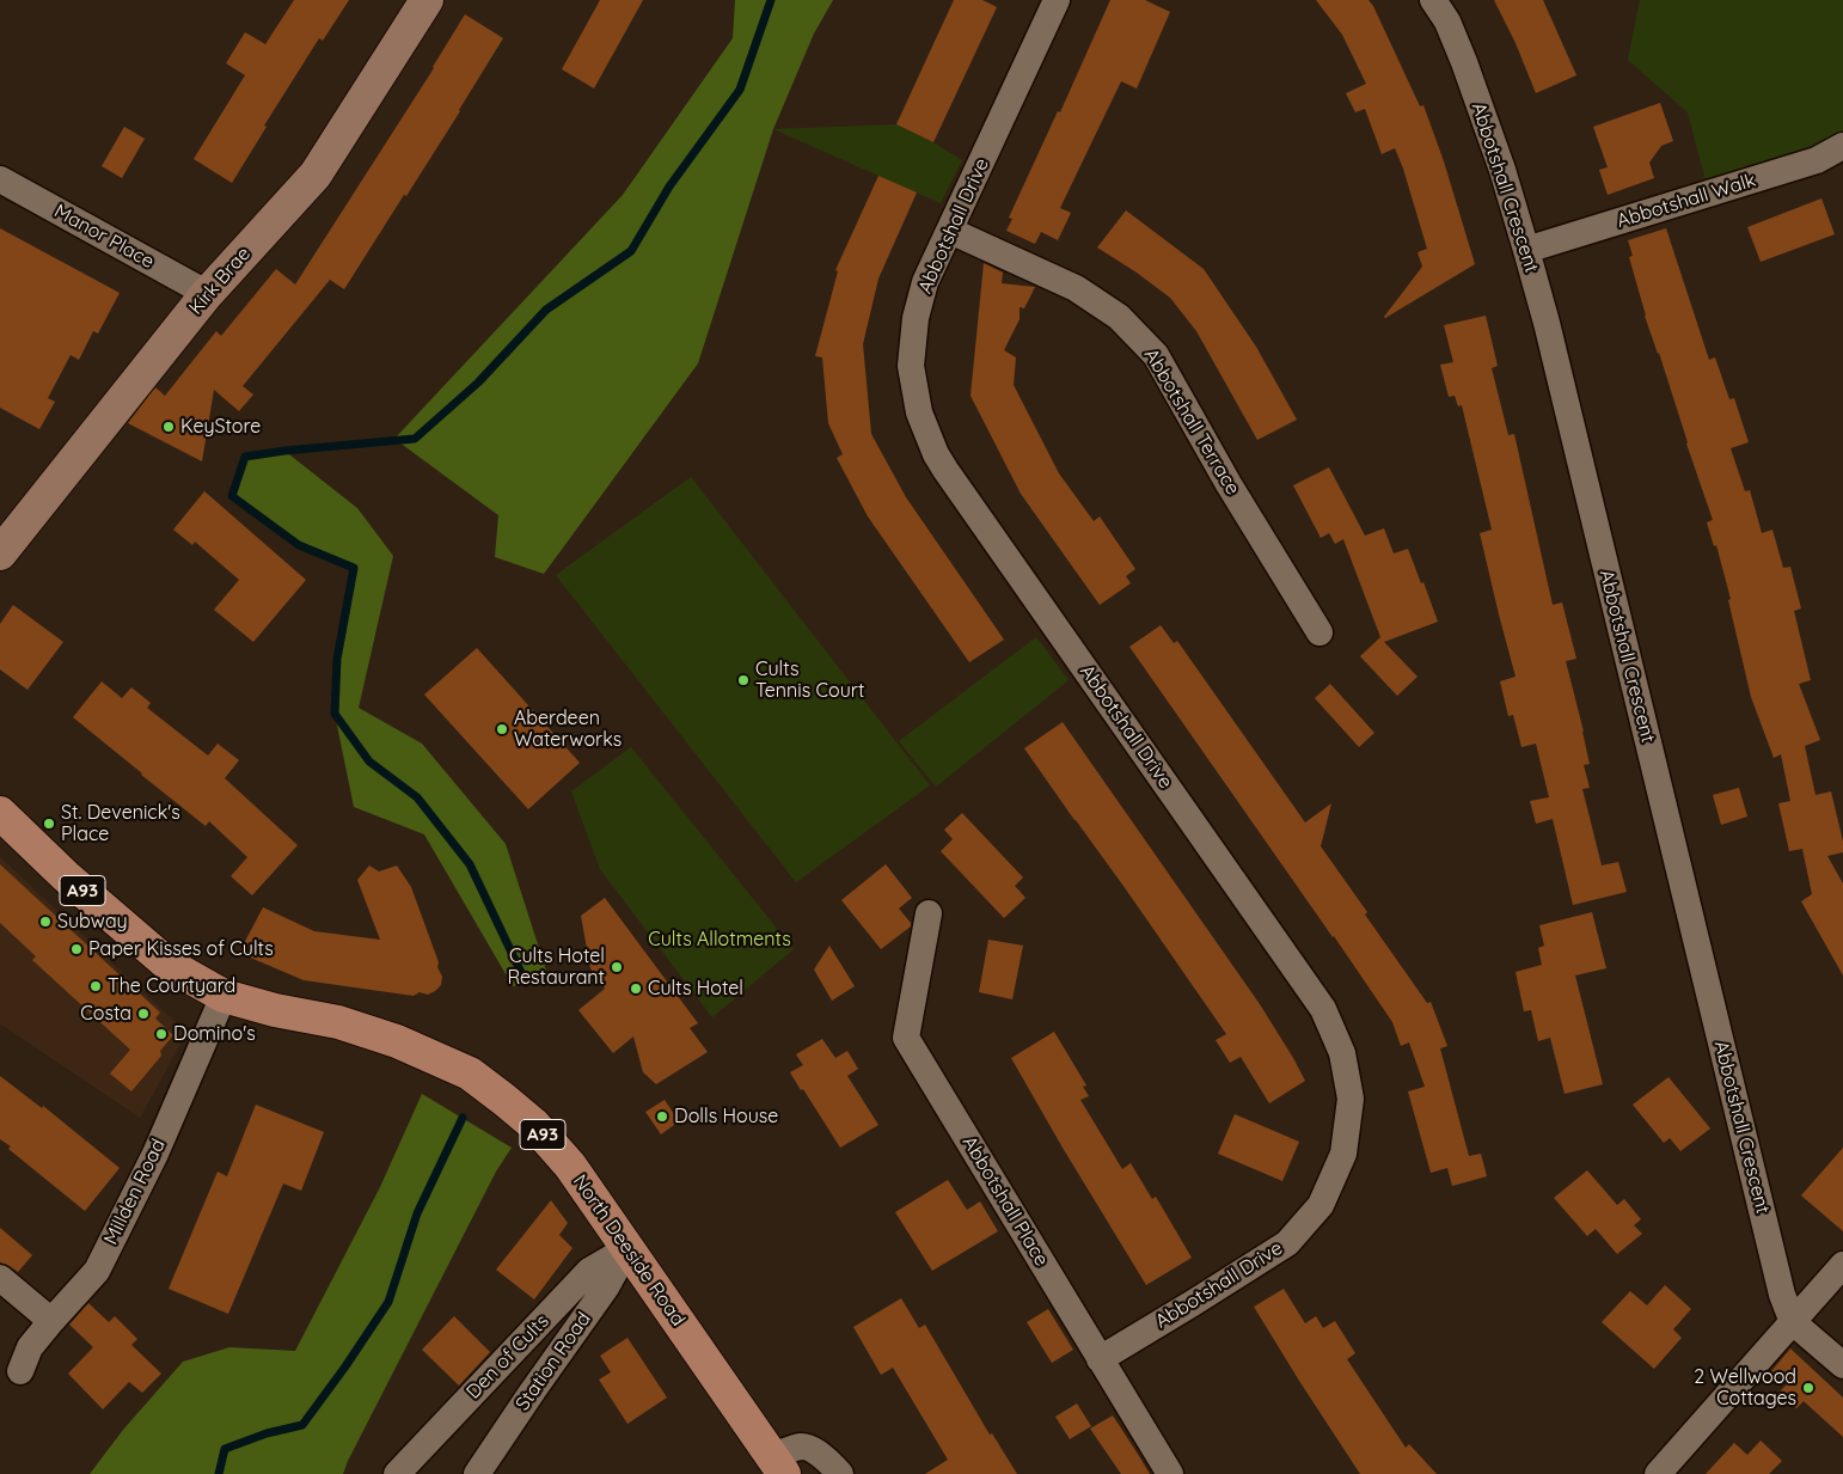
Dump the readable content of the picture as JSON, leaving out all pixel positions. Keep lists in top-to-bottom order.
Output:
{
  "streets": {
    "main road": ["A93", "North Deeside Road"],
    "street": [
      "Abbotshall Crescent",
      "Abbotshall Walk",
      "Abbotshall Drive",
      "Manor Place",
      "Kirk Brae",
      "Abbotshall Terrace",
      "Millden Road",
      "Abbotshall Place",
      "Den of Cults",
      "Station Road"
    ]
  },
  "crossings": [
    ["Abbotshall Crescent", "Abbotshall Walk"],
    ["Abbotshall Drive", "Abbotshall Terrace"],
    ["Abbotshall Drive", "Abbotshall Place"],
    ["Manor Place", "Kirk Brae"],
    ["Millden Road", "North Deeside Road"],
    ["North Deeside Road", "Den of Cults"],
    ["North Deeside Road", "Station Road"],
    ["Den of Cults", "Station Road"]
  ],
  "parks": ["Cults Allotments"],
  "places": [
    "KeyStore",
    "Cults Tennis Court",
    "Aberdeen Waterworks",
    "St. Devenick's Place",
    "Subway",
    "Paper Kisses of Cults",
    "Cults Hotel Restaurant",
    "The Courtyard",
    "Cults Hotel",
    "Costa",
    "Domino's",
    "Dolls House",
    "2 Wellwood Cottages"
  ]
}
